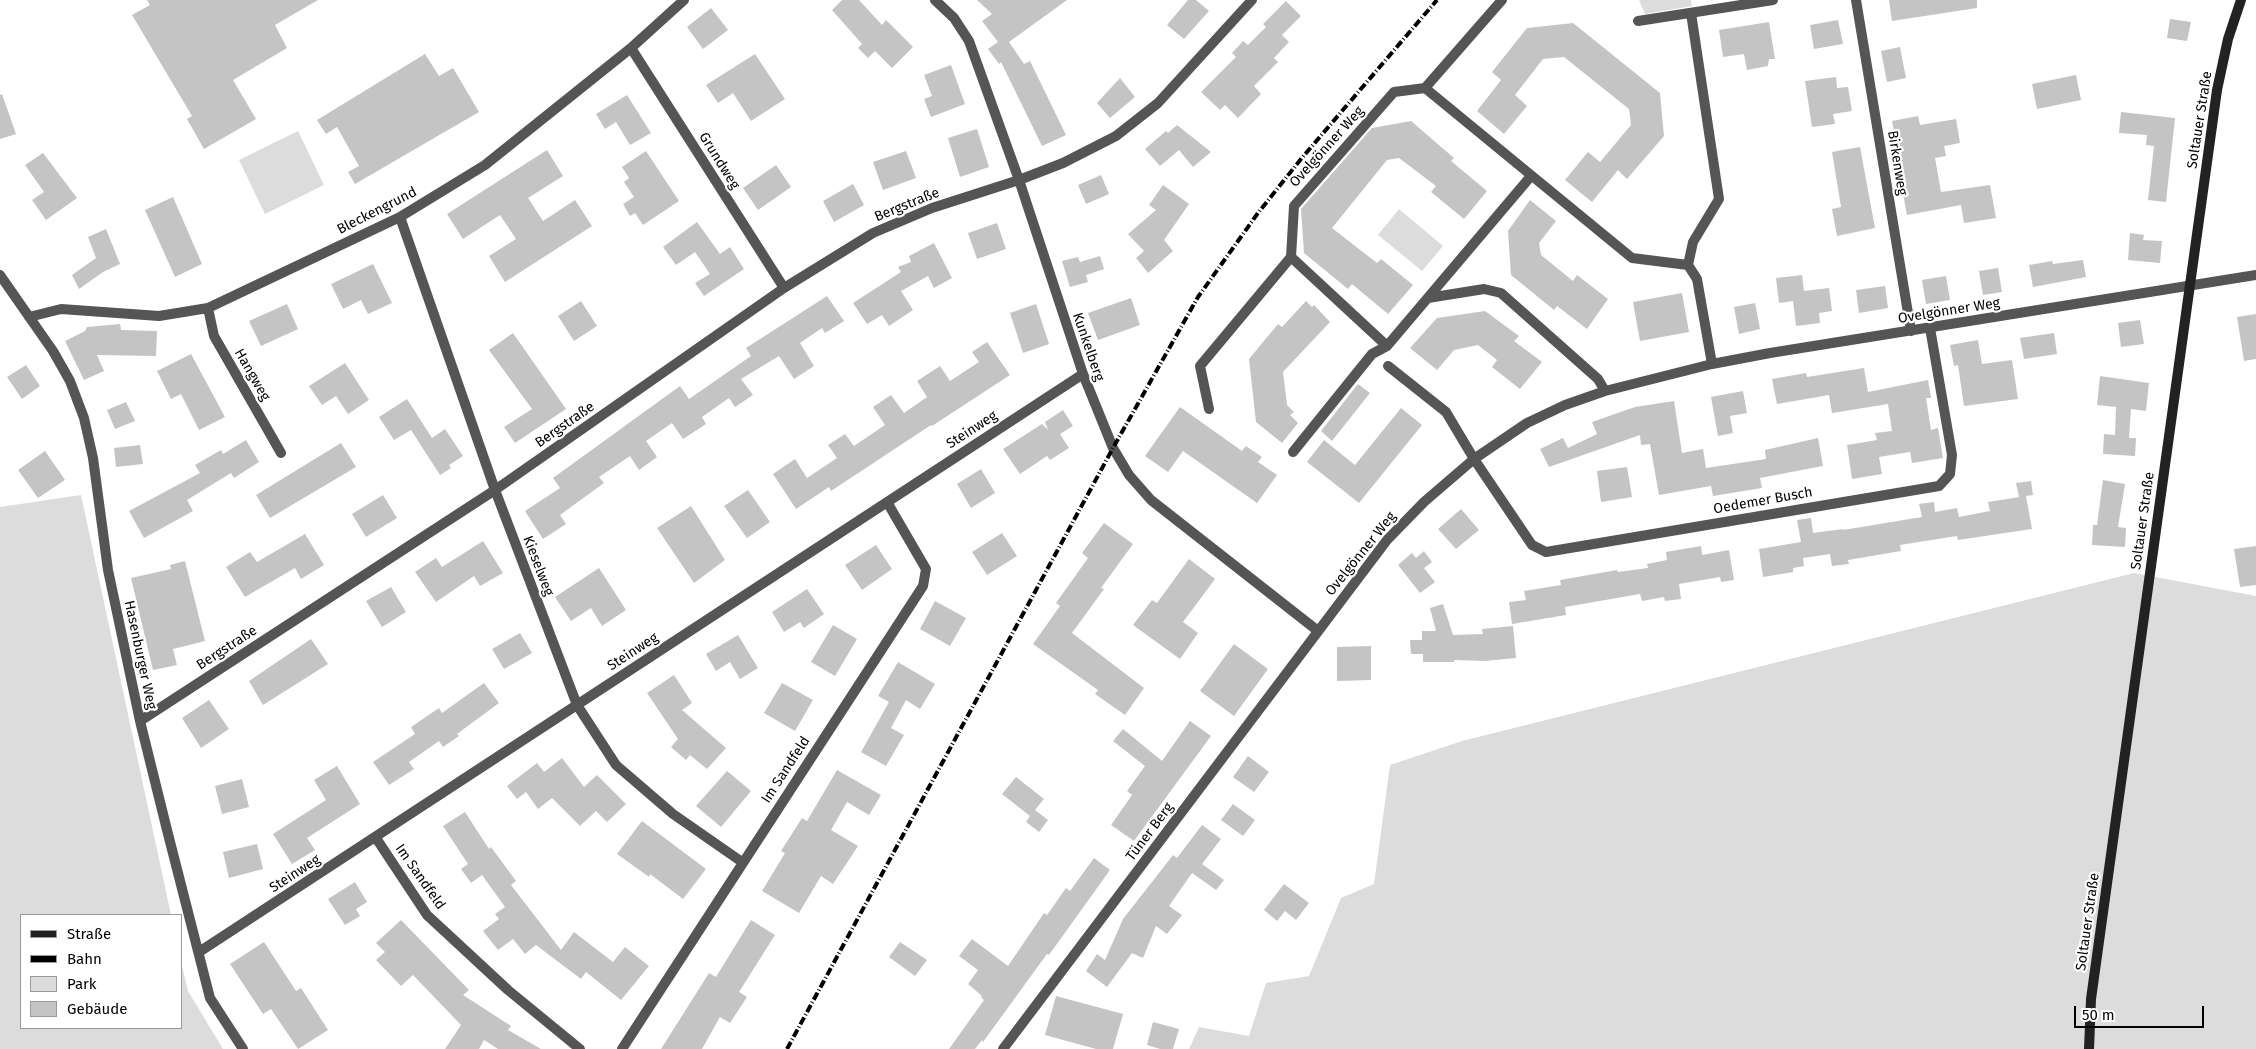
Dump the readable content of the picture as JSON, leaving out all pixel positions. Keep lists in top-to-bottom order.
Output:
{
  "streets": {
    "street": [
      "Soltauer Straße",
      "Ovelgönner Weg",
      "Grundweg",
      "Birkenweg",
      "Bergstraße",
      "Bleckengrund",
      "Kunkelberg",
      "Hangweg",
      "Steinweg",
      "Oedemer Busch",
      "Kieselweg",
      "Hasenburger Weg",
      "Im Sandfeld",
      "Tüner Berg"
    ]
  },
  "crossings": [
    ["Soltauer Straße", "Ovelgönner Weg"],
    ["Ovelgönner Weg", "Birkenweg"],
    ["Ovelgönner Weg", "Kunkelberg"],
    ["Ovelgönner Weg", "Oedemer Busch"],
    ["Ovelgönner Weg", "Tüner Berg"],
    ["Grundweg", "Bergstraße"],
    ["Grundweg", "Bleckengrund"],
    ["Bergstraße", "Kunkelberg"],
    ["Bergstraße", "Kieselweg"],
    ["Bergstraße", "Hasenburger Weg"],
    ["Bleckengrund", "Hangweg"],
    ["Bleckengrund", "Kieselweg"],
    ["Bleckengrund", "Hasenburger Weg"],
    ["Kunkelberg", "Steinweg"],
    ["Kunkelberg", "Tüner Berg"],
    ["Steinweg", "Kieselweg"],
    ["Steinweg", "Hasenburger Weg"],
    ["Steinweg", "Im Sandfeld"],
    ["Kieselweg", "Im Sandfeld"]
  ],
  "legend": [
    "Straße",
    "Bahn",
    "Park",
    "Gebäude"
  ],
  "scale_bar": "50 m"
}
